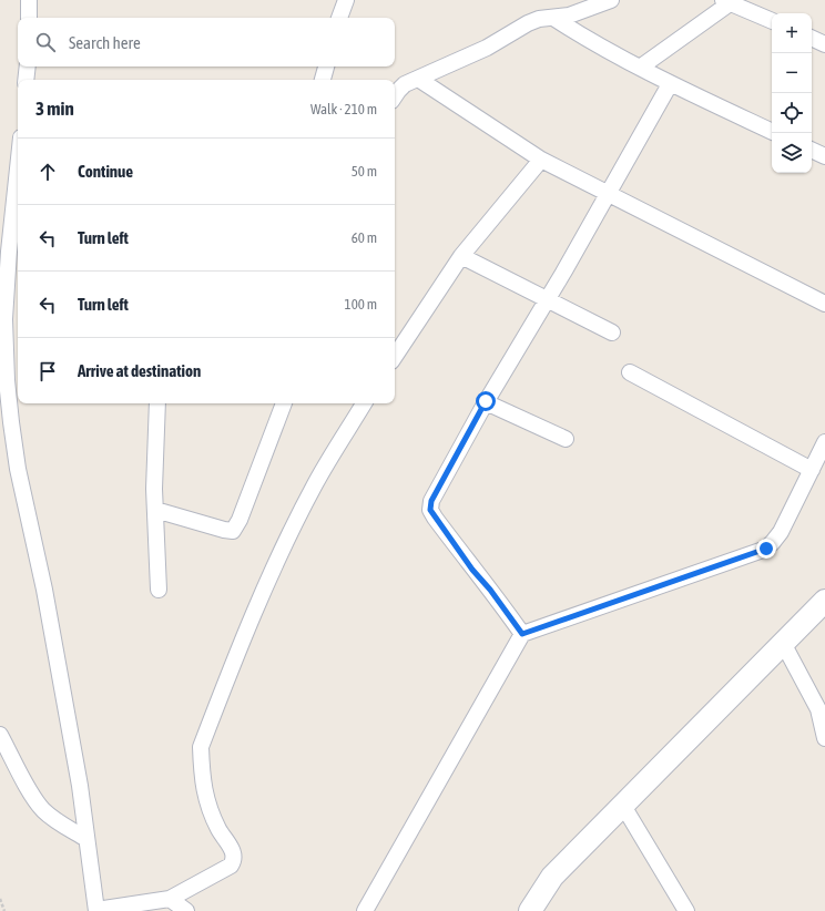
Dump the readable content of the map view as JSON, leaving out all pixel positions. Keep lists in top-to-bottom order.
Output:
{
  "page": {
    "map_buttons": ["+", "−"],
    "search": "Search here",
    "heading": ["3 min", "Walk · 210 m"],
    "list": [
      ["Continue", "50 m"],
      ["Turn left", "60 m"],
      ["Turn left", "100 m"],
      "Arrive at destination"
    ]
  }
}
